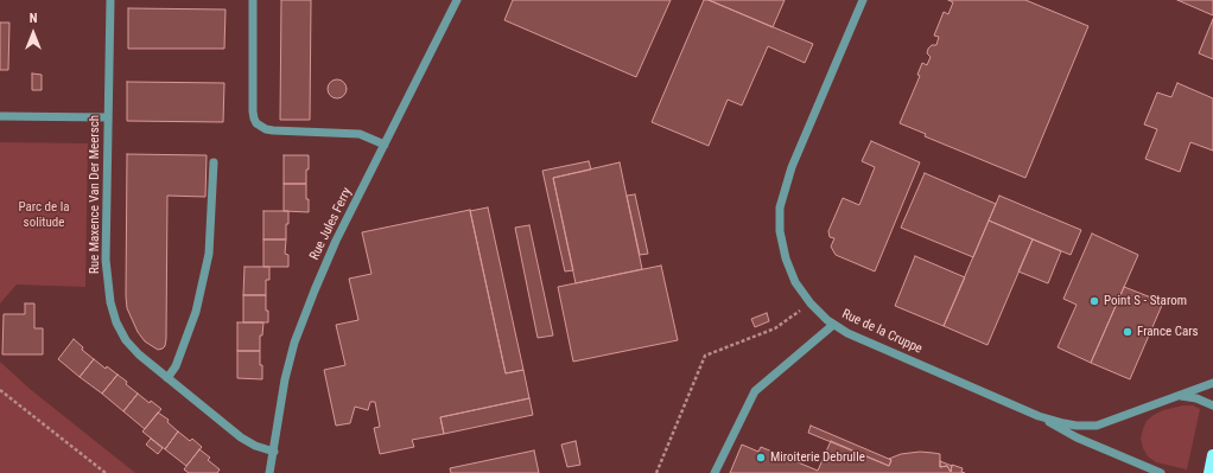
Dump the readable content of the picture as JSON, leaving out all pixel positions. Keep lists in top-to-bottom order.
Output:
{
  "streets": {
    "street": ["Rue Maxence Van Der Meersch", "Rue Jules Ferry", "Rue de la Cruppe"]
  },
  "crossings": [
    ["Rue Maxence Van Der Meersch", "Rue Jules Ferry"]
  ],
  "parks": ["Parc de la solitude"],
  "places": ["Point S - Starom", "France Cars", "Miroiterie Debrulle"],
  "north": "top"
}
